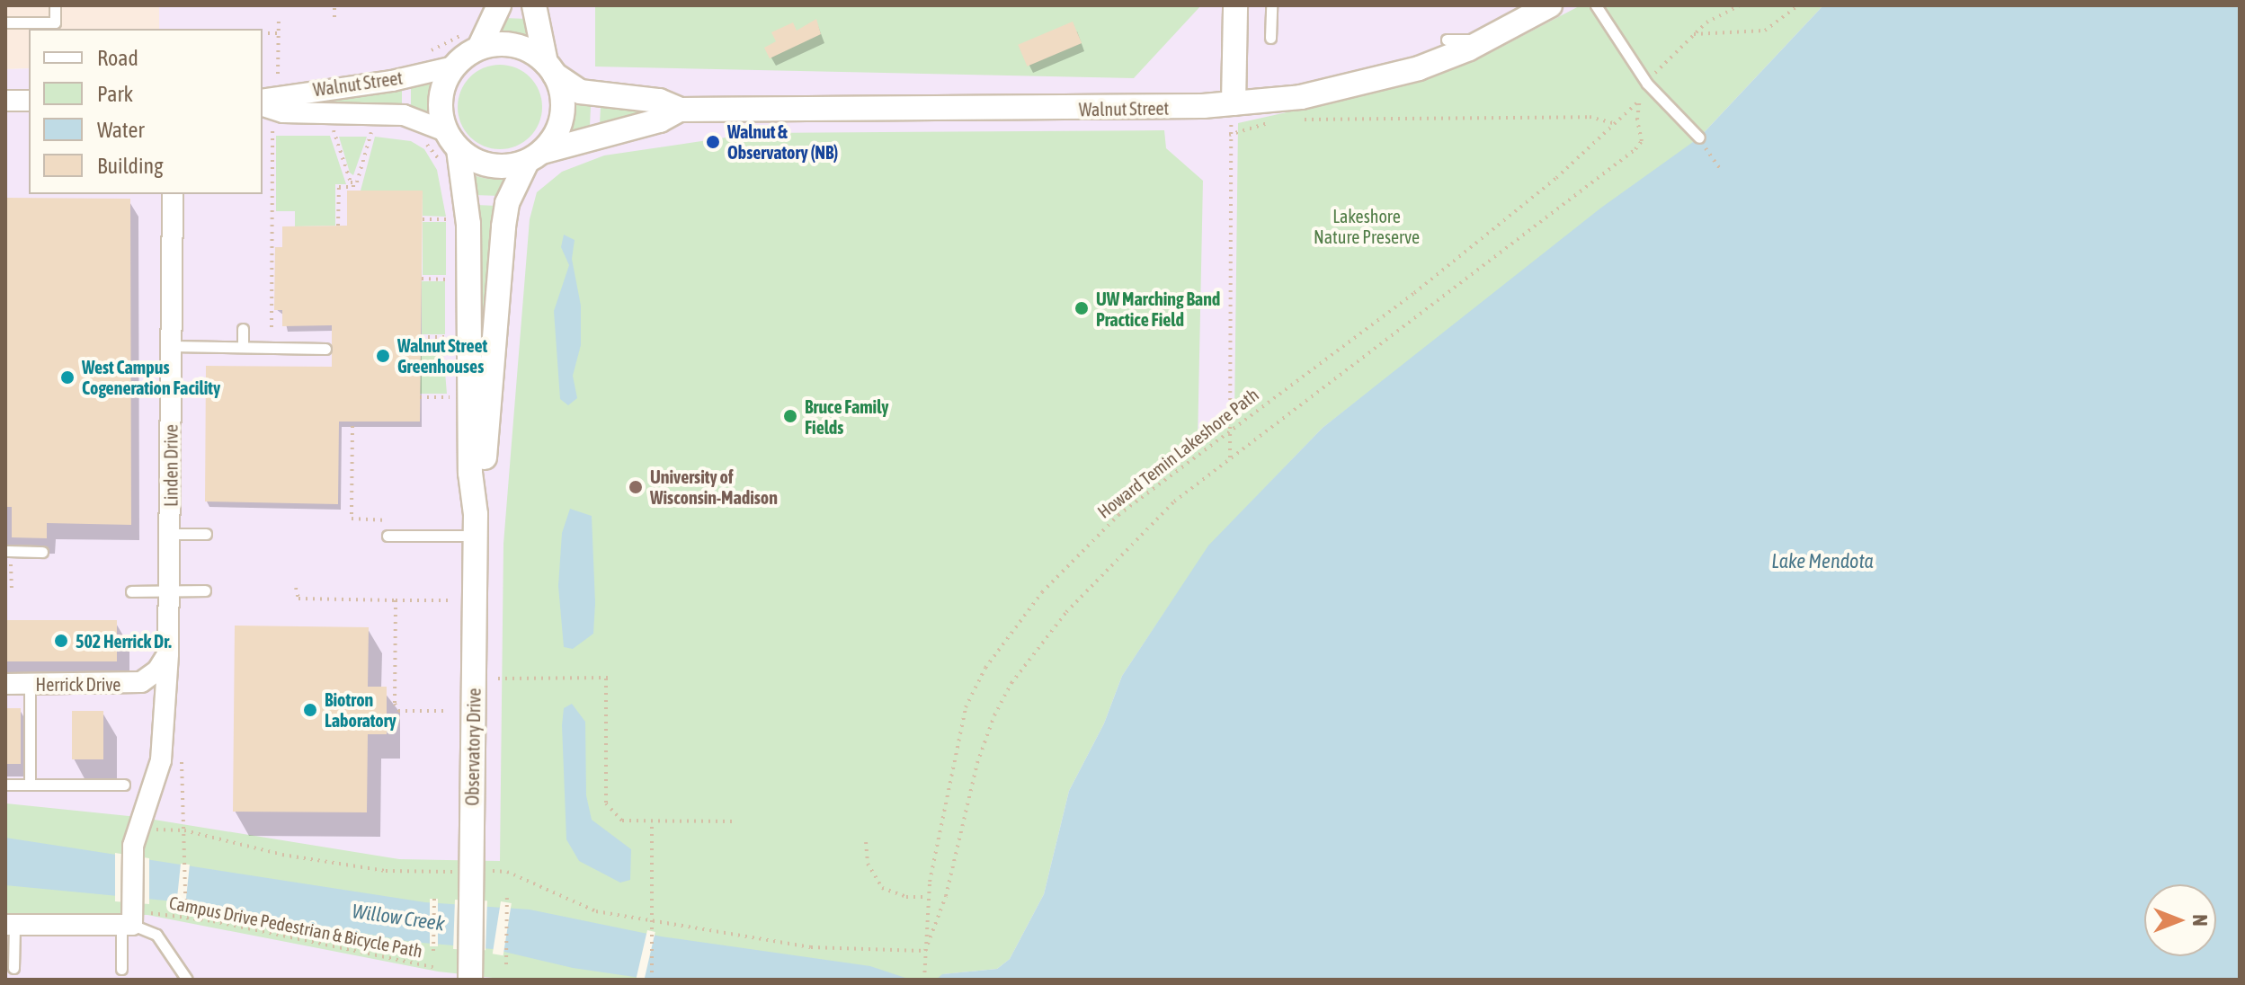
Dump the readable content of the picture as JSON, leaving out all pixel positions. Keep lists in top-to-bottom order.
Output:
{
  "streets": {
    "street": [
      "Walnut Street",
      "Linden Drive",
      "Herrick Drive",
      "Observatory Drive"
    ],
    "path": ["Howard Temin Lakeshore Path", "Campus Drive Pedestrian & Bicycle Path"]
  },
  "crossings": [
    ["Walnut Street", "Observatory Drive"],
    ["Linden Drive", "Herrick Drive"]
  ],
  "water": ["Lake Mendota", "Willow Creek"],
  "parks": ["Lakeshore Nature Preserve"],
  "places": [
    "Walnut & Observatory (NB)",
    "UW Marching Band Practice Field",
    "Walnut Street Greenhouses",
    "West Campus Cogeneration Facility",
    "Bruce Family Fields",
    "University of Wisconsin-Madison",
    "502 Herrick Dr.",
    "Biotron Laboratory"
  ],
  "legend": [
    "Road",
    "Park",
    "Water",
    "Building"
  ],
  "north": "right"
}
